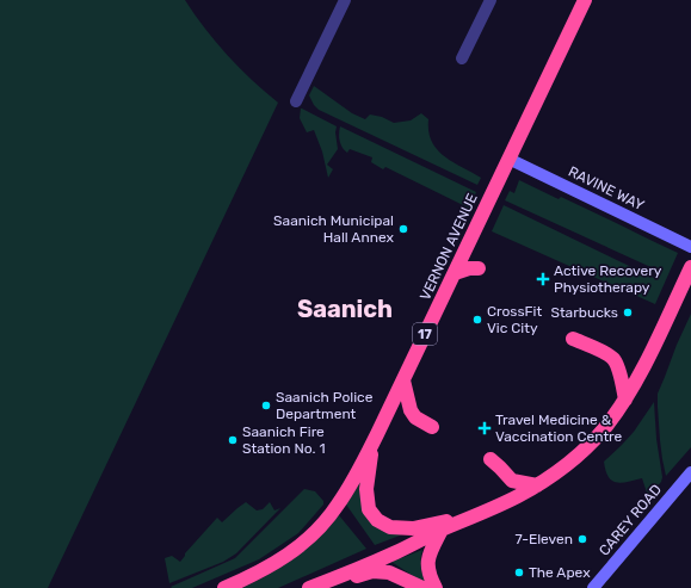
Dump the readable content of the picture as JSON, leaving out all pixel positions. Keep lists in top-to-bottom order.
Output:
{
  "streets": {
    "highway": ["VERNON AVENUE", "17"],
    "street": ["RAVINE WAY", "CAREY ROAD"]
  },
  "crossings": [
    ["RAVINE WAY", "VERNON AVENUE"]
  ],
  "districts": ["Saanich"],
  "places": {
    "other": [
      "Saanich Municipal Hall Annex",
      "Starbucks",
      "CrossFit Vic City",
      "Saanich Police Department",
      "Saanich Fire Station No. 1",
      "7-Eleven",
      "The Apex"
    ],
    "health": ["Active Recovery Physiotherapy", "Travel Medicine & Vaccination Centre"]
  }
}
